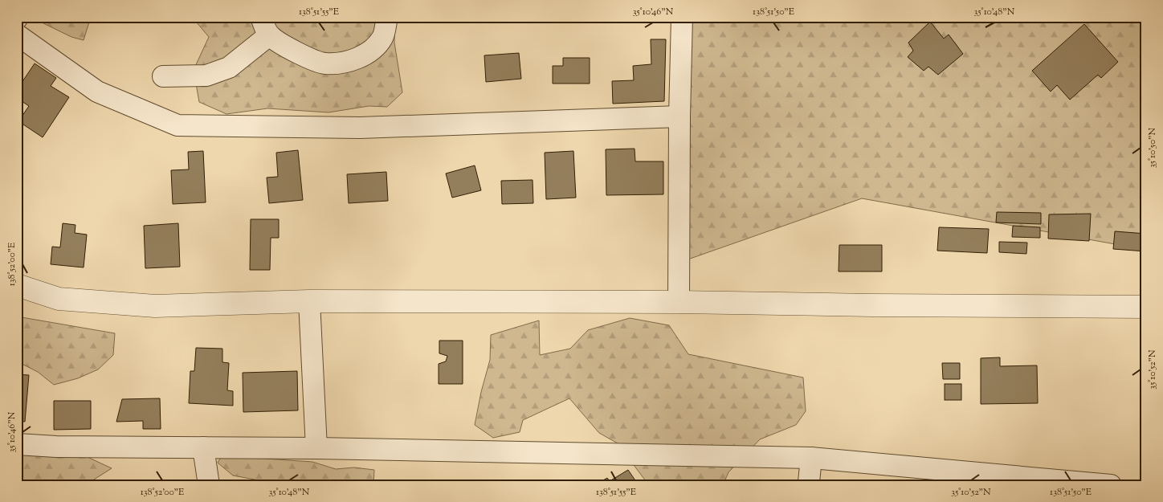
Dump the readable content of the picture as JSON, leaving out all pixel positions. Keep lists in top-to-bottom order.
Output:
{
  "coordinates": [
    "138°51'55\"E",
    "35°10'46\"N",
    "138°51'50\"E",
    "35°10'48\"N",
    "35°10'50\"N",
    "138°52'00\"E",
    "35°10'52\"N"
  ]
}
